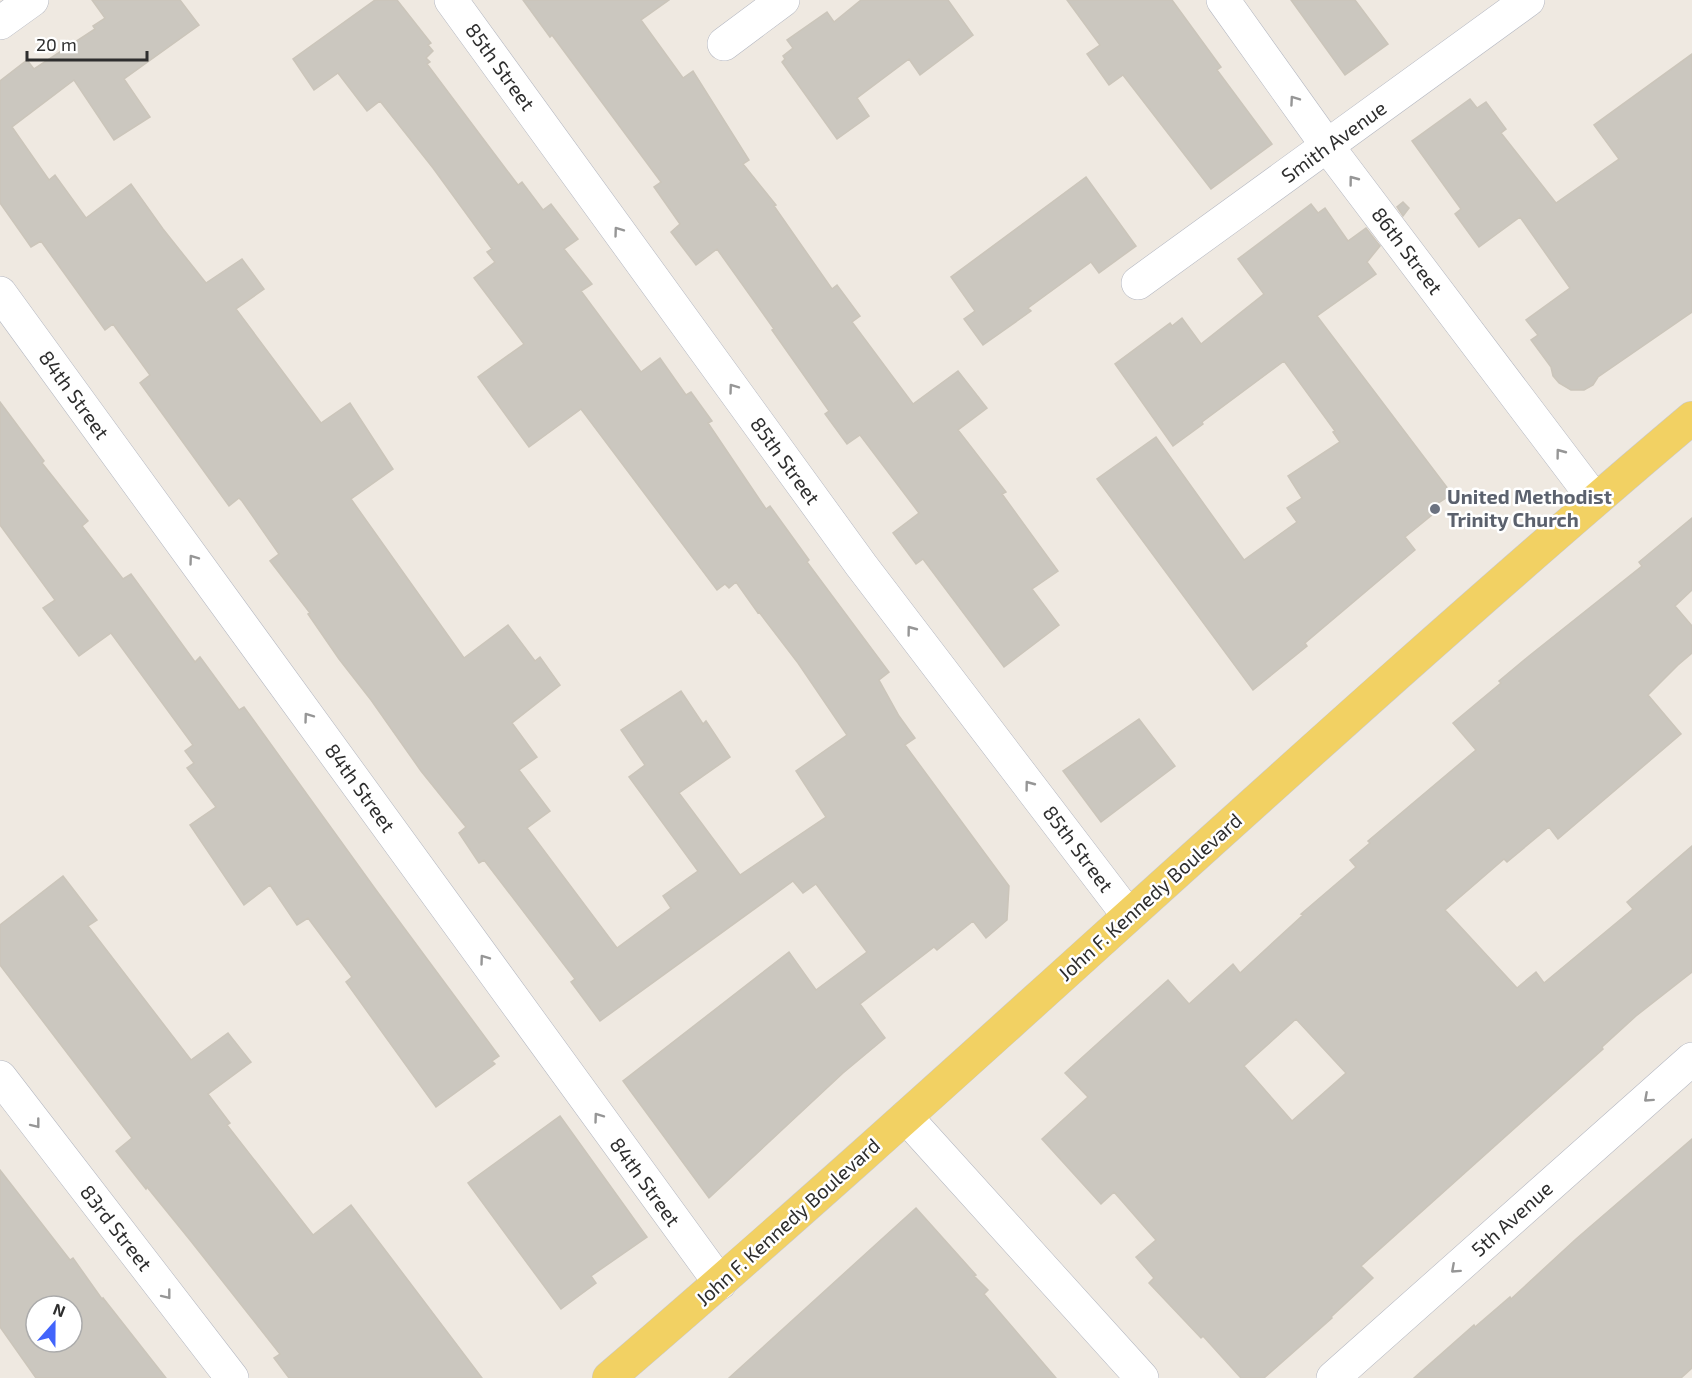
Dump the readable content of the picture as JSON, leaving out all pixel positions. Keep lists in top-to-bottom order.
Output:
{
  "streets": {
    "main road": ["John F. Kennedy Boulevard"],
    "street": [
      "85th Street",
      "Smith Avenue",
      "86th Street",
      "84th Street",
      "5th Avenue",
      "83rd Street"
    ]
  },
  "crossings": [
    ["85th Street", "John F. Kennedy Boulevard"],
    ["Smith Avenue", "86th Street"],
    ["86th Street", "John F. Kennedy Boulevard"],
    ["84th Street", "John F. Kennedy Boulevard"]
  ],
  "one_way": [
    "85th Street",
    "86th Street",
    "84th Street",
    "5th Avenue",
    "83rd Street"
  ],
  "places": ["United Methodist Trinity Church"],
  "scale_bar": "20 m",
  "north": "top"
}
